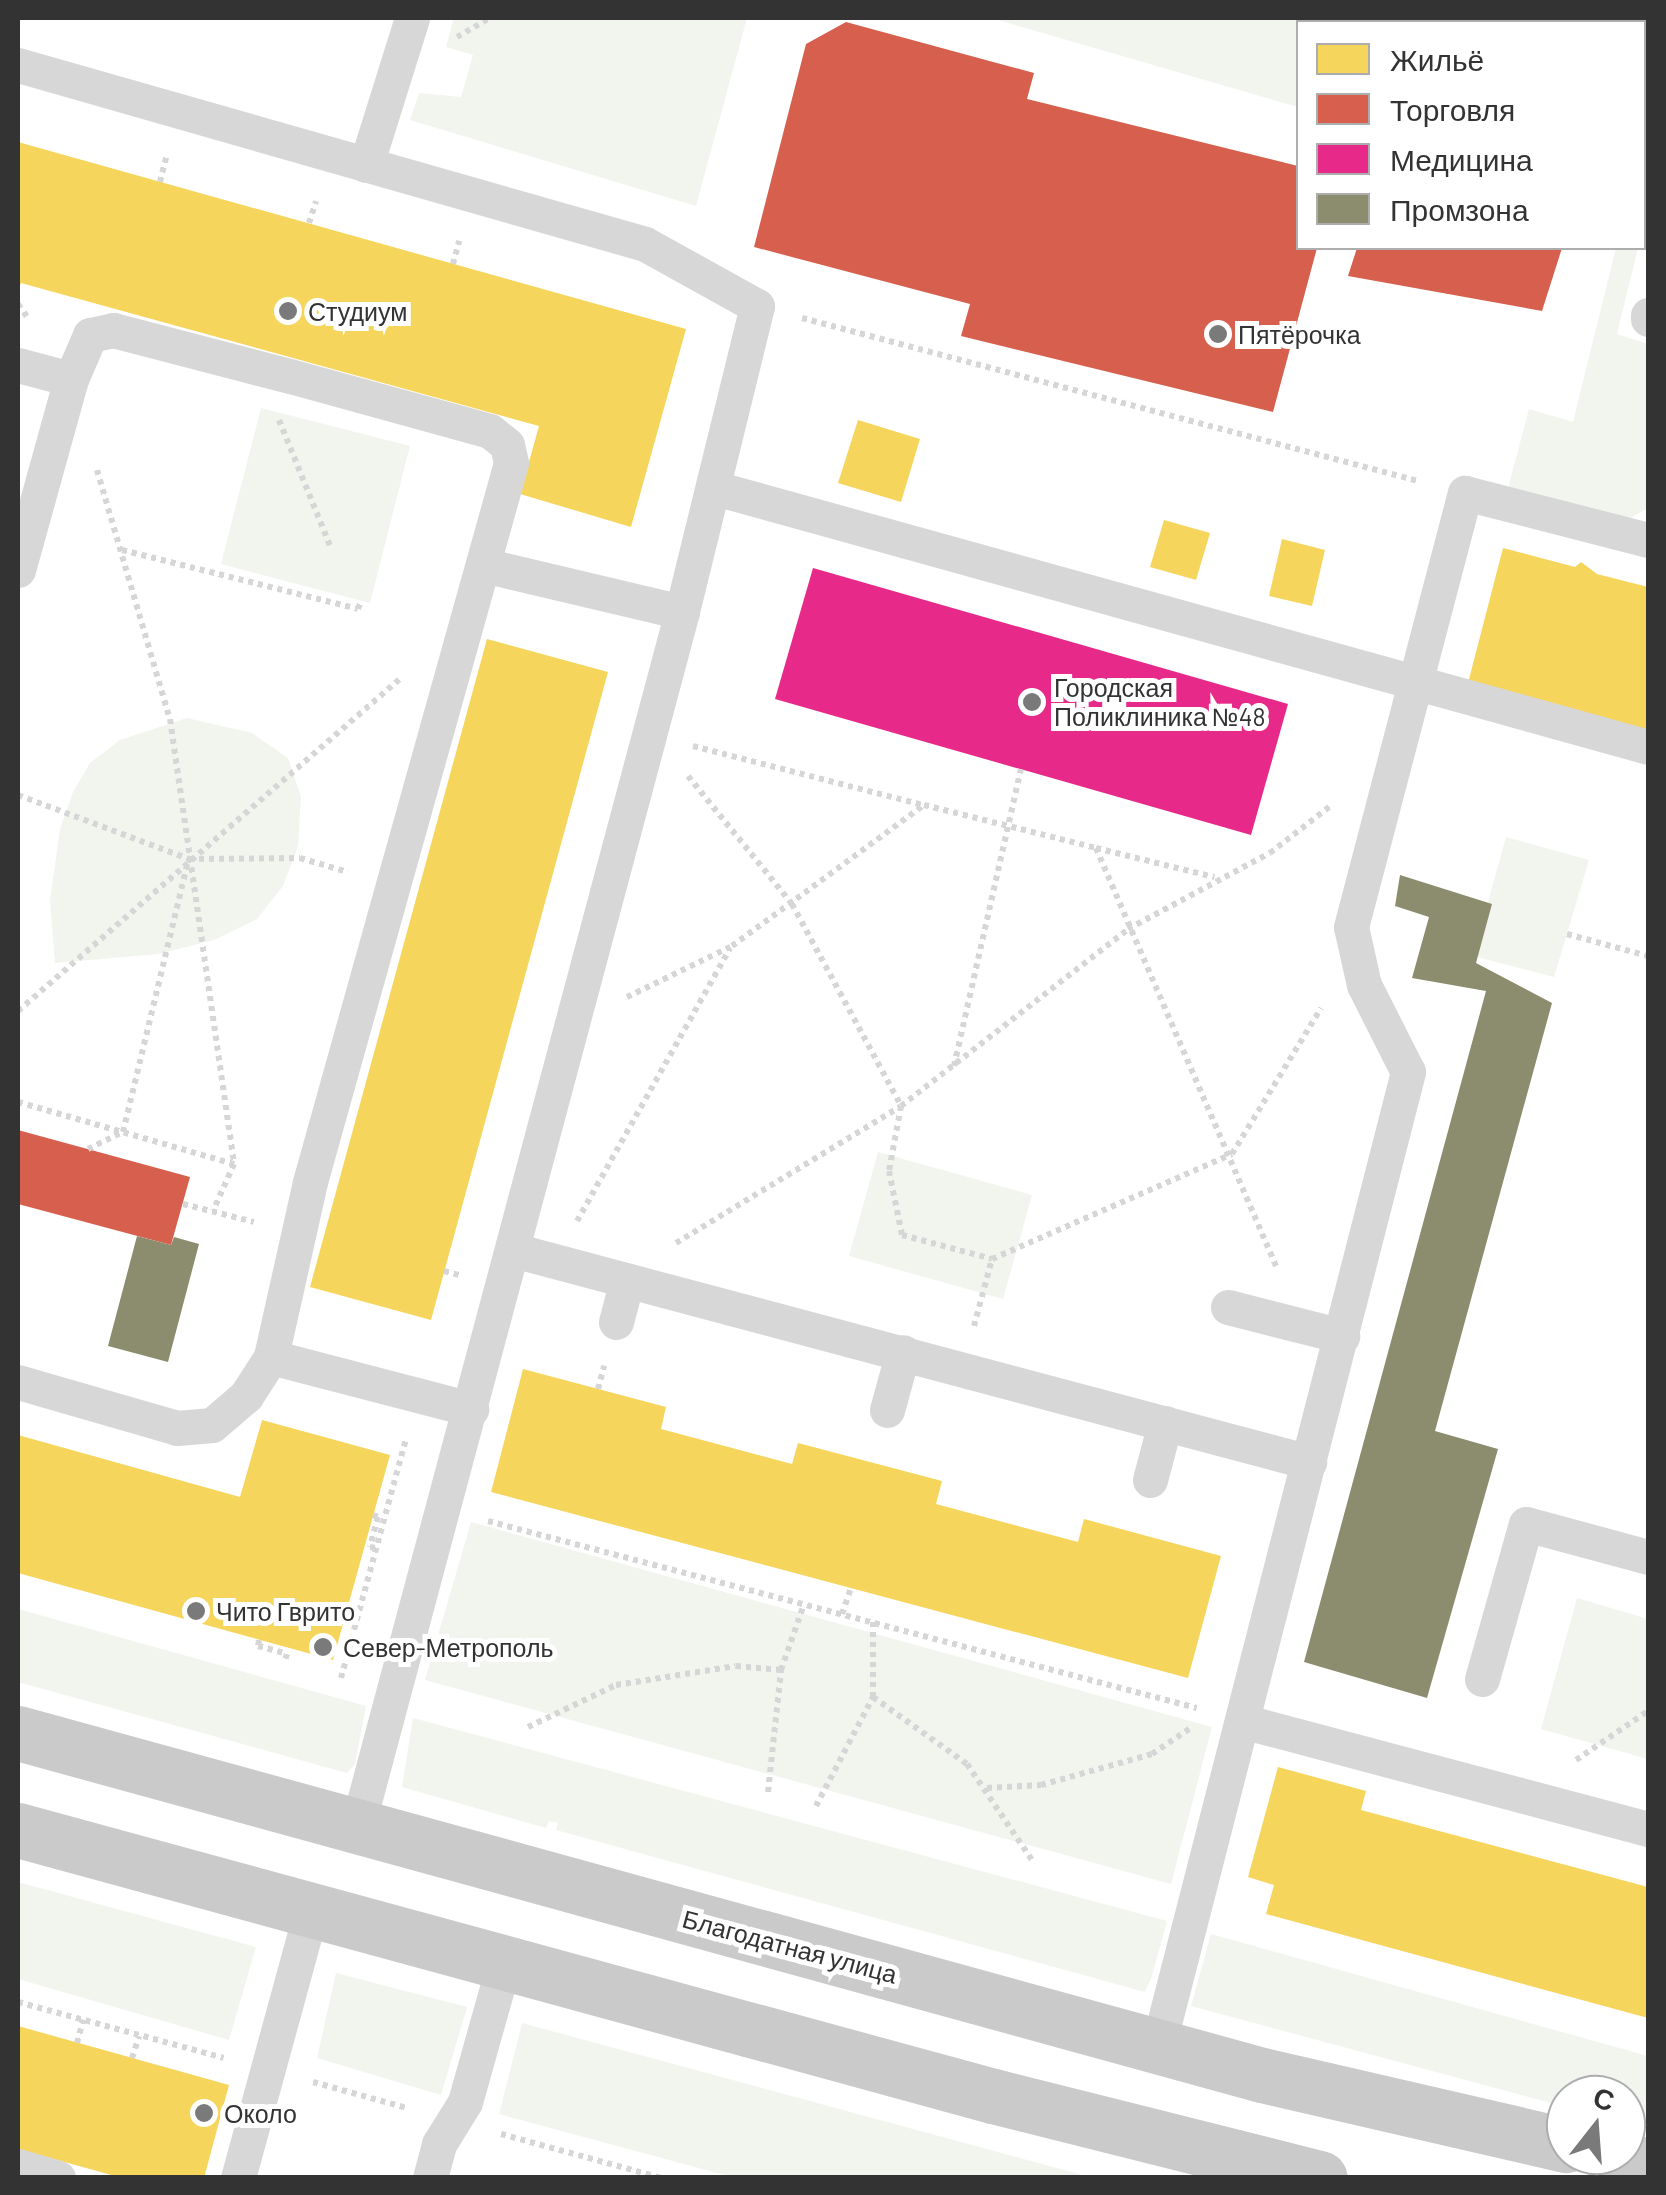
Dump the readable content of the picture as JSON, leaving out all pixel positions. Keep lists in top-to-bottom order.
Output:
{
  "streets": {
    "main road": ["Благодатная улица"]
  },
  "places": [
    "Студиум",
    "Пятёрочка",
    "Городская Поликлиника №48",
    "Чито Гврито",
    "Север-Метрополь",
    "Около"
  ],
  "legend": [
    "Жильё",
    "Торговля",
    "Медицина",
    "Промзона"
  ],
  "north": "top"
}
